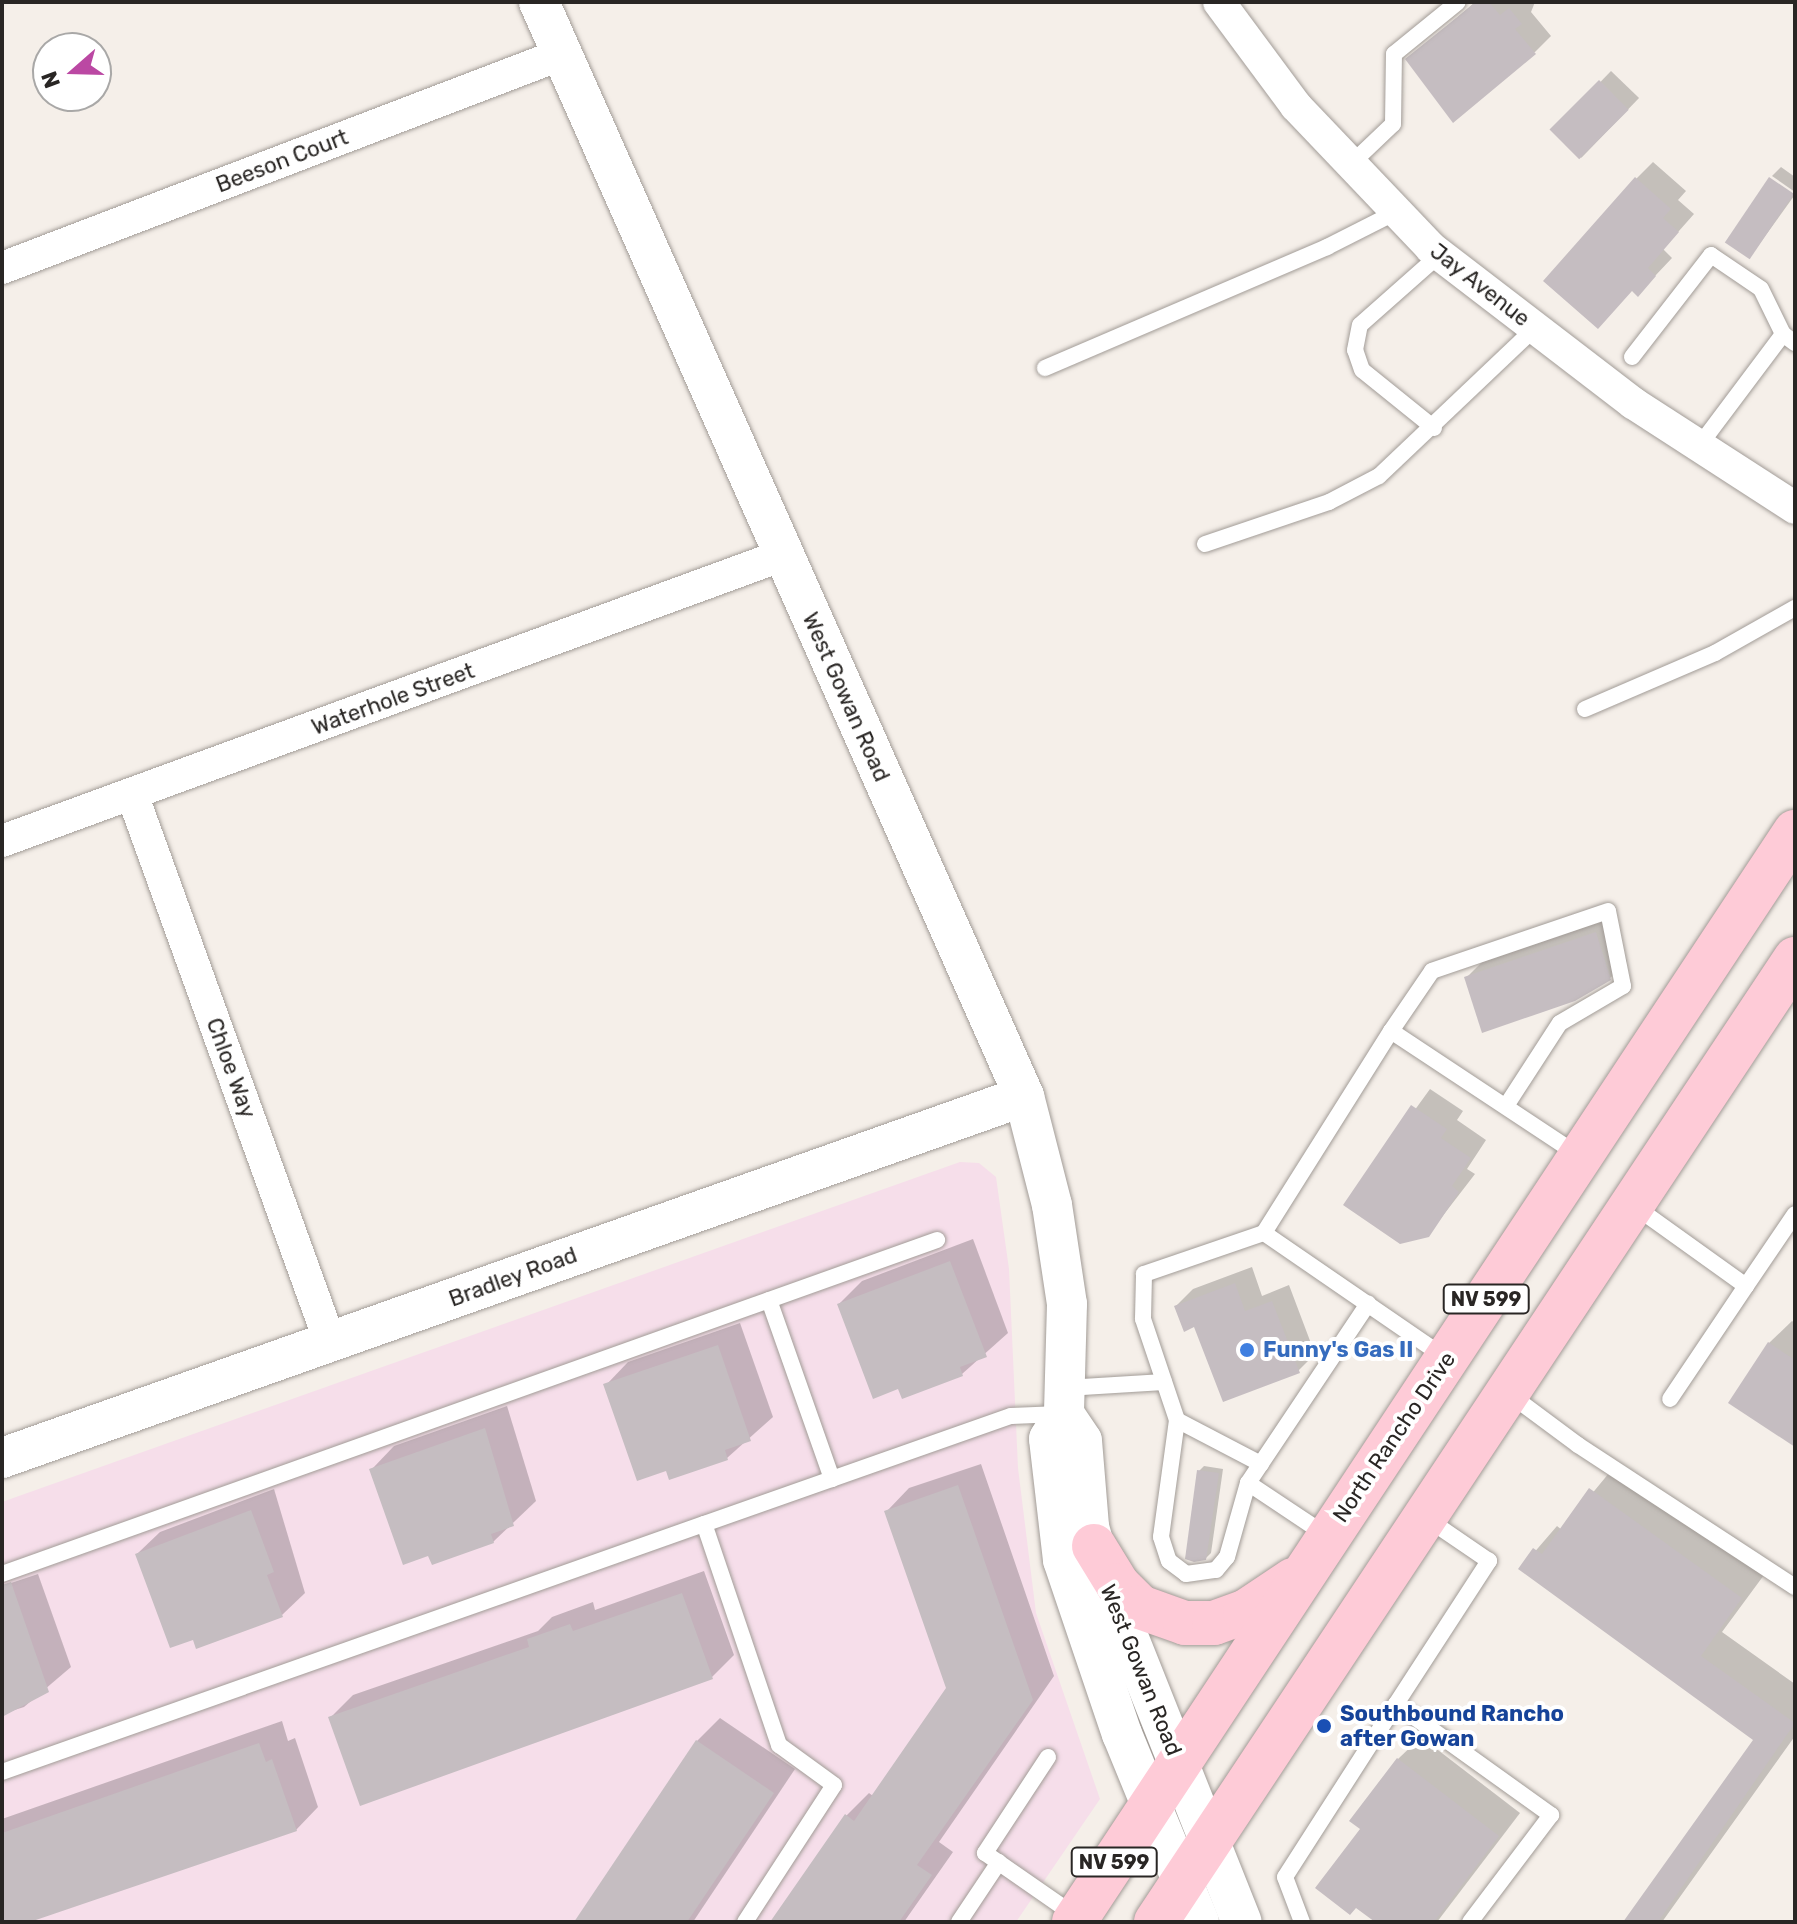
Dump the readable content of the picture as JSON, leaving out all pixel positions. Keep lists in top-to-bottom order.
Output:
{
  "streets": {
    "main road": ["NV 599", "North Rancho Drive"],
    "street": [
      "Beeson Court",
      "Jay Avenue",
      "West Gowan Road",
      "Waterhole Street",
      "Chloe Way",
      "Bradley Road"
    ]
  },
  "crossings": [
    ["Beeson Court", "West Gowan Road"],
    ["West Gowan Road", "Waterhole Street"],
    ["West Gowan Road", "Bradley Road"],
    ["West Gowan Road", "NV 599"],
    ["West Gowan Road", "North Rancho Drive"],
    ["Waterhole Street", "Chloe Way"],
    ["Chloe Way", "Bradley Road"]
  ],
  "places": ["Funny's Gas II", "Southbound Rancho after Gowan"],
  "north": "left"
}
